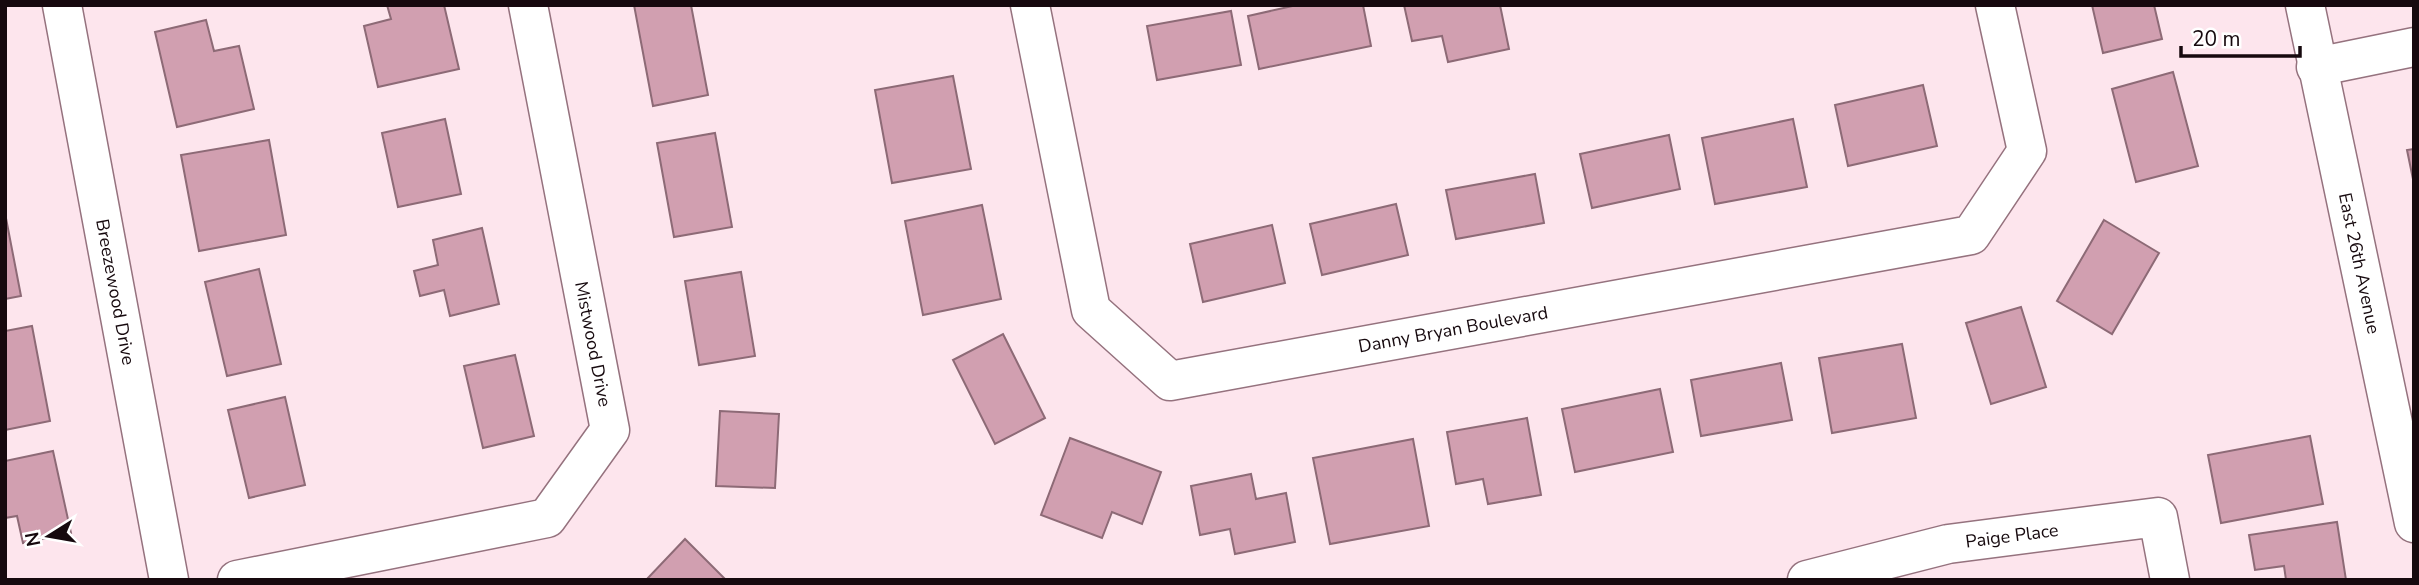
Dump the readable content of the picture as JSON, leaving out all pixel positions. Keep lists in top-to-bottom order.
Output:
{
  "streets": {
    "street": [
      "East 26th Avenue",
      "Breezewood Drive",
      "Danny Bryan Boulevard",
      "Mistwood Drive",
      "Paige Place"
    ]
  },
  "scale_bar": "20 m",
  "north": "left"
}
